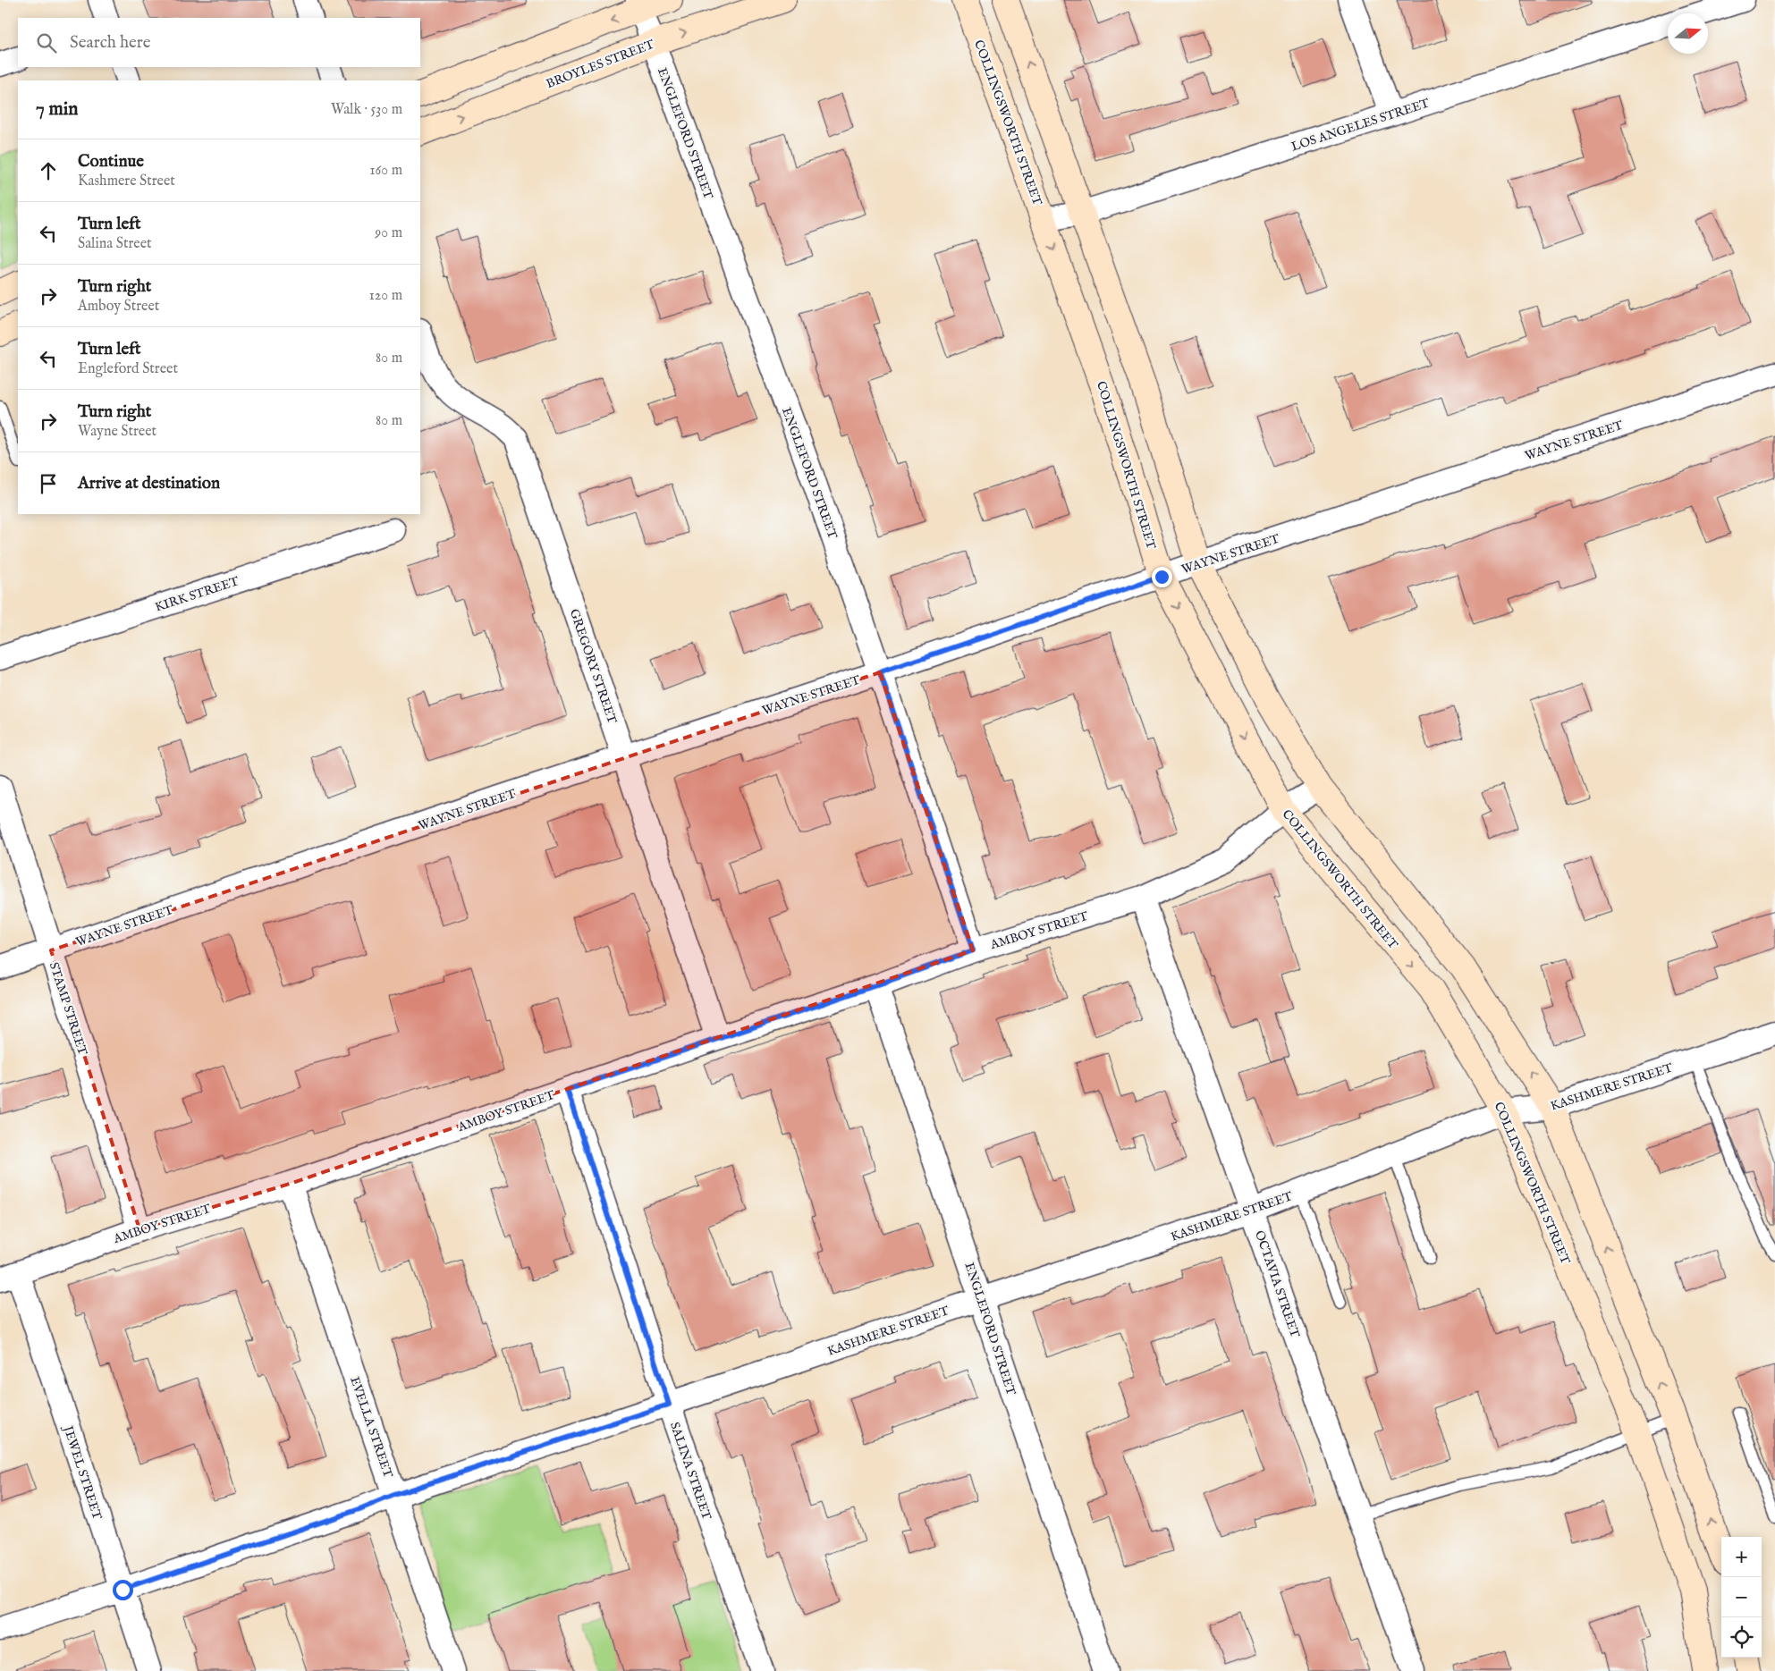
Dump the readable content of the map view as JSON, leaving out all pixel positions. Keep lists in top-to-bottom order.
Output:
{
  "streets": {
    "main road": ["BROYLES STREET", "COLLINGSWORTH STREET"],
    "street": [
      "LOS ANGELES STREET",
      "ENGLEFORD STREET",
      "WAYNE STREET",
      "KIRK STREET",
      "GREGORY STREET",
      "AMBOY STREET",
      "STAMP STREET",
      "KASHMERE STREET",
      "OCTAVIA STREET",
      "EVELLA STREET",
      "SALINA STREET",
      "JEWEL STREET"
    ]
  },
  "crossings": [
    ["BROYLES STREET", "ENGLEFORD STREET"],
    ["COLLINGSWORTH STREET", "LOS ANGELES STREET"],
    ["COLLINGSWORTH STREET", "WAYNE STREET"],
    ["COLLINGSWORTH STREET", "AMBOY STREET"],
    ["COLLINGSWORTH STREET", "KASHMERE STREET"],
    ["ENGLEFORD STREET", "WAYNE STREET"],
    ["ENGLEFORD STREET", "AMBOY STREET"],
    ["ENGLEFORD STREET", "KASHMERE STREET"],
    ["WAYNE STREET", "GREGORY STREET"],
    ["WAYNE STREET", "STAMP STREET"],
    ["GREGORY STREET", "AMBOY STREET"],
    ["AMBOY STREET", "STAMP STREET"],
    ["AMBOY STREET", "OCTAVIA STREET"],
    ["AMBOY STREET", "EVELLA STREET"],
    ["AMBOY STREET", "SALINA STREET"],
    ["AMBOY STREET", "JEWEL STREET"],
    ["KASHMERE STREET", "OCTAVIA STREET"],
    ["KASHMERE STREET", "EVELLA STREET"],
    ["KASHMERE STREET", "SALINA STREET"],
    ["KASHMERE STREET", "JEWEL STREET"]
  ],
  "north": "right",
  "page": {
    "search": "Search here",
    "heading": ["7 min", "Walk · 530 m"],
    "list": [
      ["Continue", "Kashmere Street", "160 m"],
      ["Turn left", "Salina Street", "90 m"],
      ["Turn right", "Amboy Street", "120 m"],
      ["Turn left", "Engleford Street", "80 m"],
      ["Turn right", "Wayne Street", "80 m"],
      "Arrive at destination"
    ],
    "map_buttons": ["+", "−"]
  }
}
